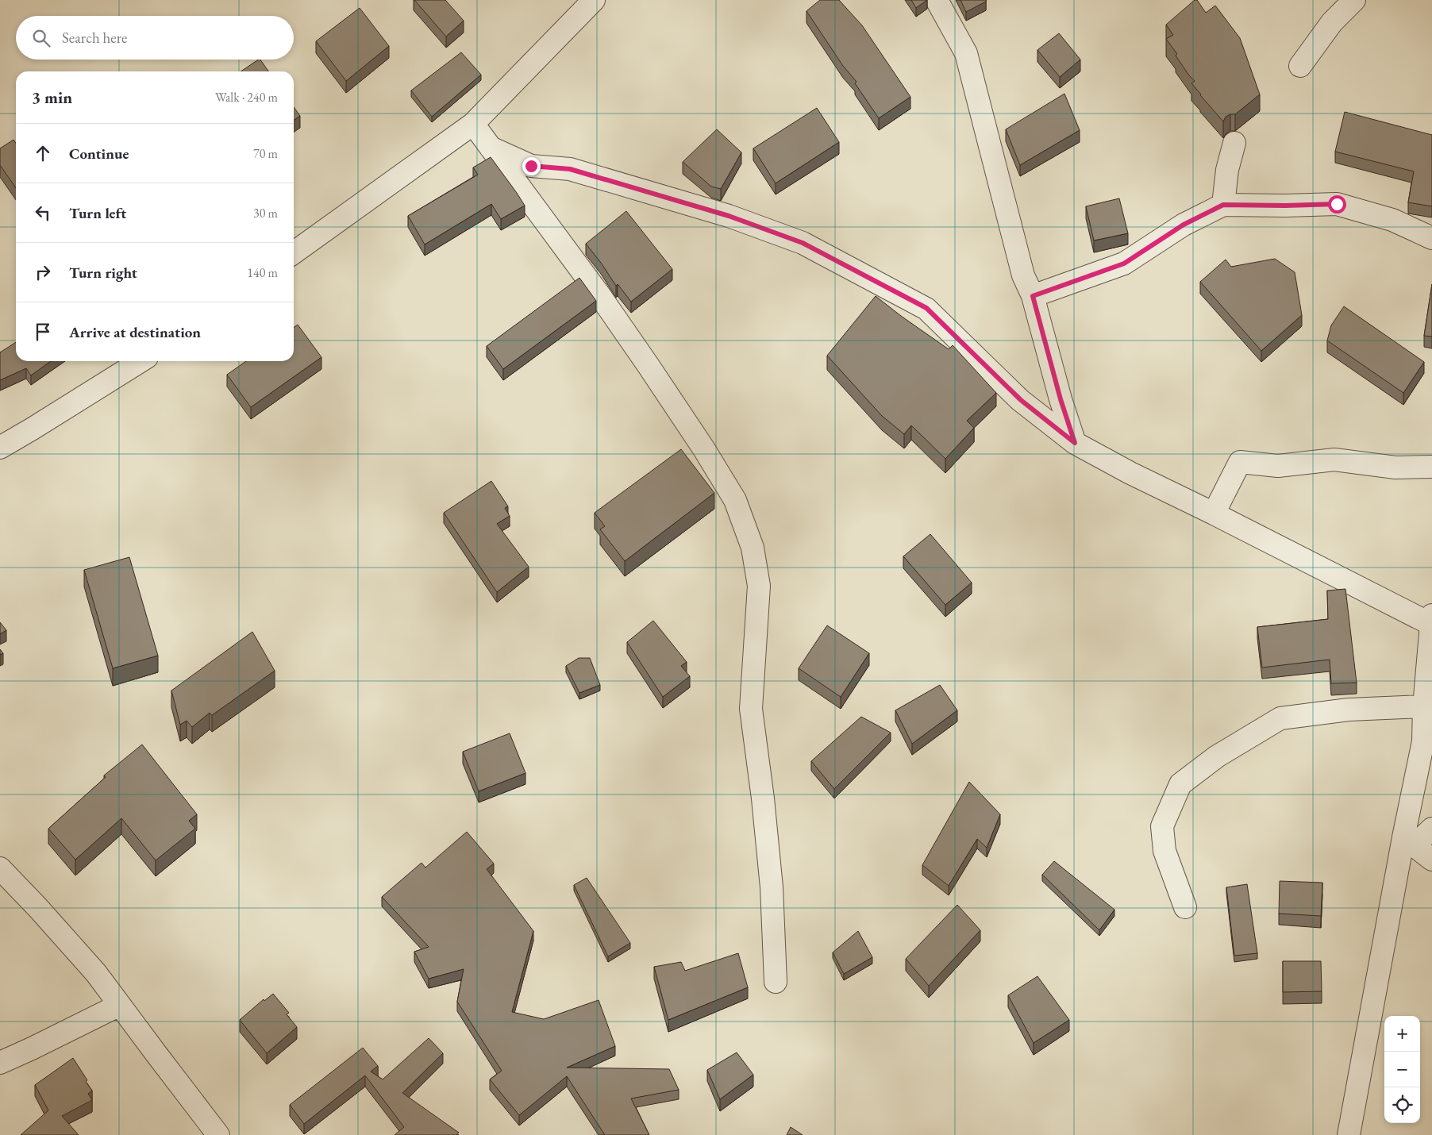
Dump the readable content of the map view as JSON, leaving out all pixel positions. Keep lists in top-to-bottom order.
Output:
{
  "page": {
    "search": "Search here",
    "heading": ["3 min", "Walk · 240 m"],
    "list": [
      ["Continue", "70 m"],
      ["Turn left", "30 m"],
      ["Turn right", "140 m"],
      "Arrive at destination"
    ],
    "map_buttons": ["+", "−"]
  }
}
